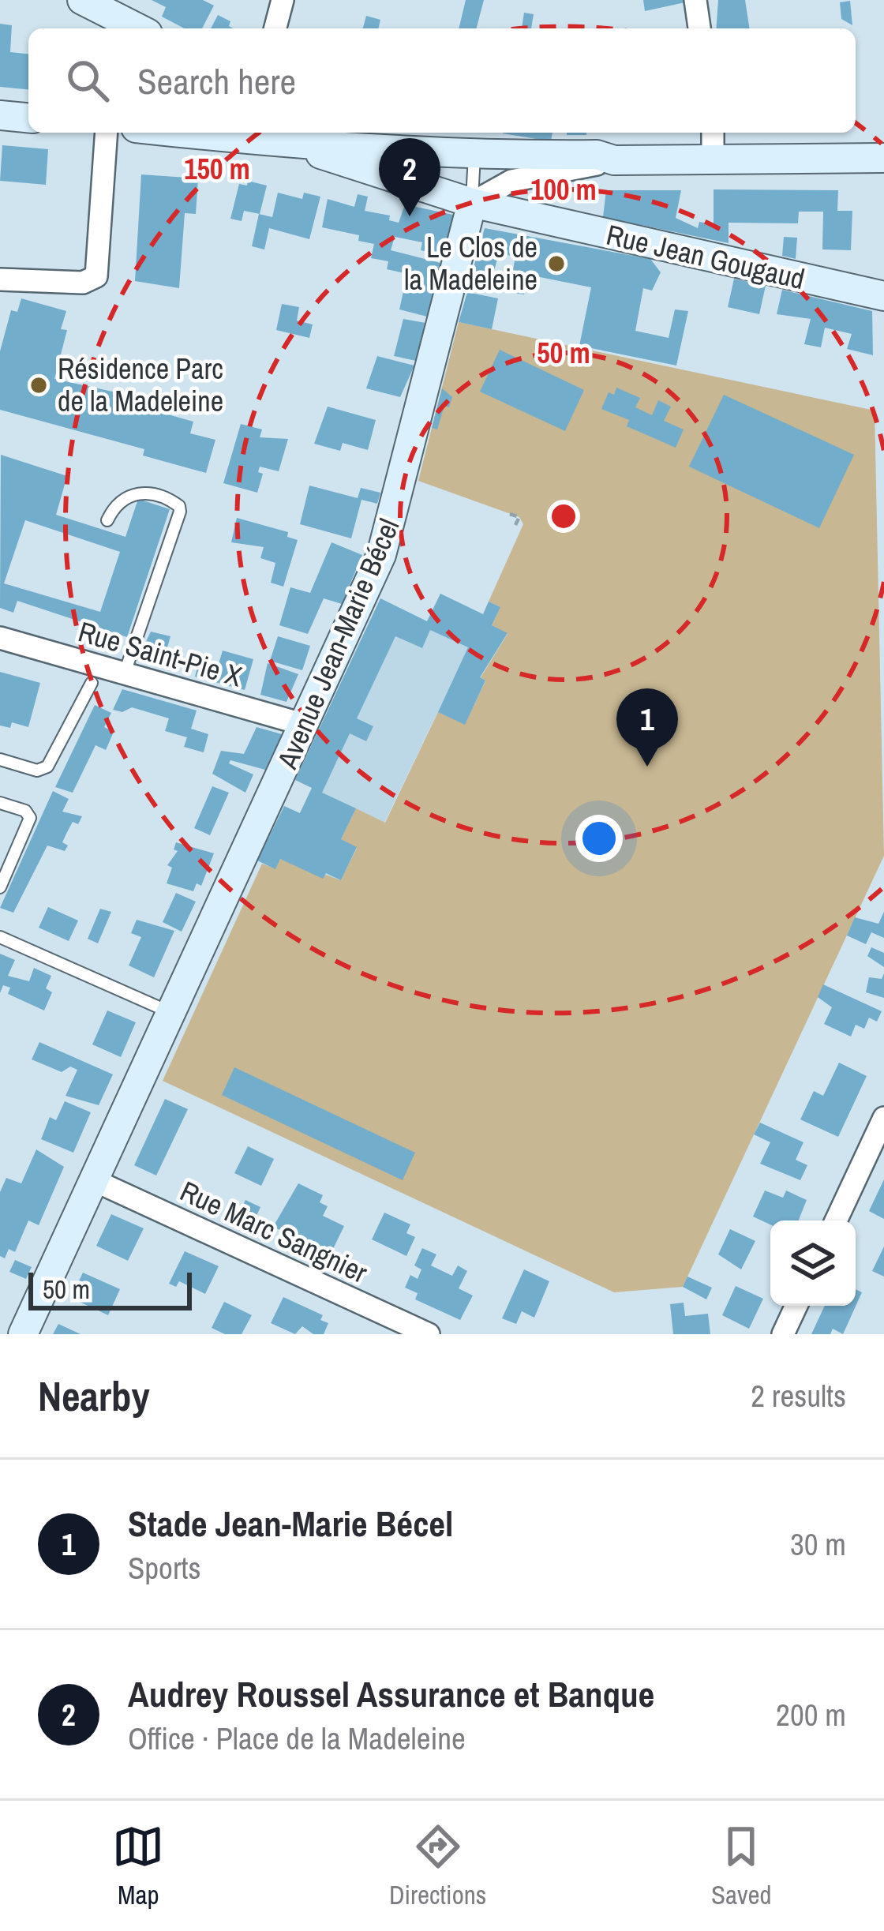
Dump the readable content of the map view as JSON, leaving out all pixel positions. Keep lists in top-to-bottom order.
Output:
{
  "streets": {
    "main road": ["Rue Jean Gougaud", "Avenue Jean-Marie Bécel"],
    "street": ["Rue Saint-Pie X", "Rue Marc Sangnier"]
  },
  "crossings": [
    ["Rue Jean Gougaud", "Avenue Jean-Marie Bécel"],
    ["Avenue Jean-Marie Bécel", "Rue Saint-Pie X"],
    ["Avenue Jean-Marie Bécel", "Rue Marc Sangnier"]
  ],
  "places": ["Le Clos de la Madeleine", "Résidence Parc de la Madeleine"],
  "scale_bar": "50 m",
  "page": {
    "search": "Search here",
    "pins": ["2", "1"],
    "scale": "50 m",
    "heading": ["Nearby", "2 results"],
    "list": [
      {
        "mark": "1",
        "name": "Stade Jean-Marie Bécel",
        "note": "Sports",
        "value": "30 m"
      },
      {
        "mark": "2",
        "name": "Audrey Roussel Assurance et Banque",
        "note": "Office · Place de la Madeleine",
        "value": "200 m"
      }
    ],
    "nav": ["Map", "Directions", "Saved"]
  },
  "rings": ["150 m", "100 m", "50 m"]
}
